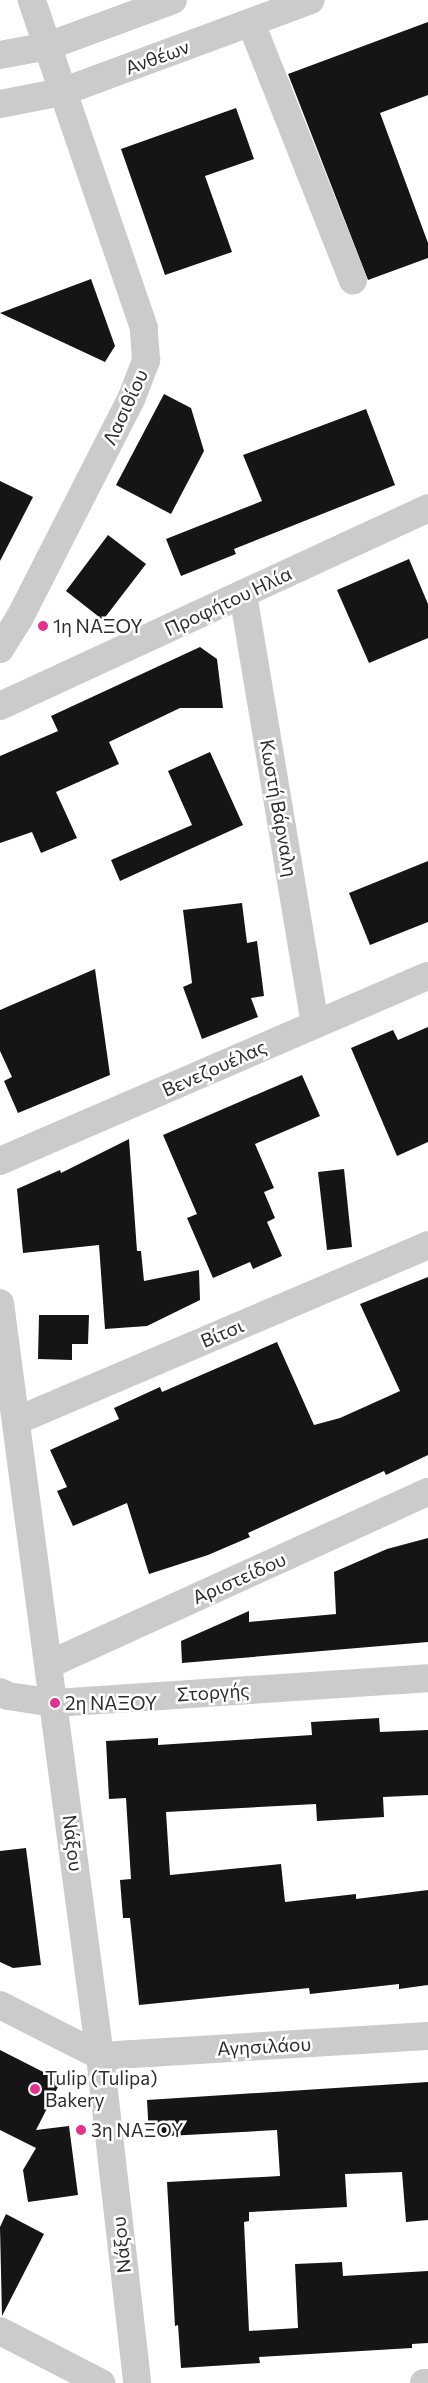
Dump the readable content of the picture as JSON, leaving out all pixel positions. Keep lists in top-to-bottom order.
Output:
{
  "streets": {
    "street": [
      "Ανθέων",
      "Λασιθίου",
      "Προφήτου Ηλία",
      "Κωστή Βάρναλη",
      "Βενεζουέλας",
      "Βίτσι",
      "Αριστείδου",
      "Στοργής",
      "Νάξου",
      "Αγησιλάου"
    ]
  },
  "crossings": [
    ["Ανθέων", "Λασιθίου"],
    ["Προφήτου Ηλία", "Κωστή Βάρναλη"],
    ["Κωστή Βάρναλη", "Βενεζουέλας"],
    ["Βίτσι", "Νάξου"],
    ["Αριστείδου", "Νάξου"],
    ["Στοργής", "Νάξου"],
    ["Νάξου", "Αγησιλάου"]
  ],
  "places": [
    "1η ΝΑΞΟΥ",
    "2η ΝΑΞΟΥ",
    "Tulip (Tulipa) Bakery",
    "3η ΝΑΞΟΥ"
  ]
}
